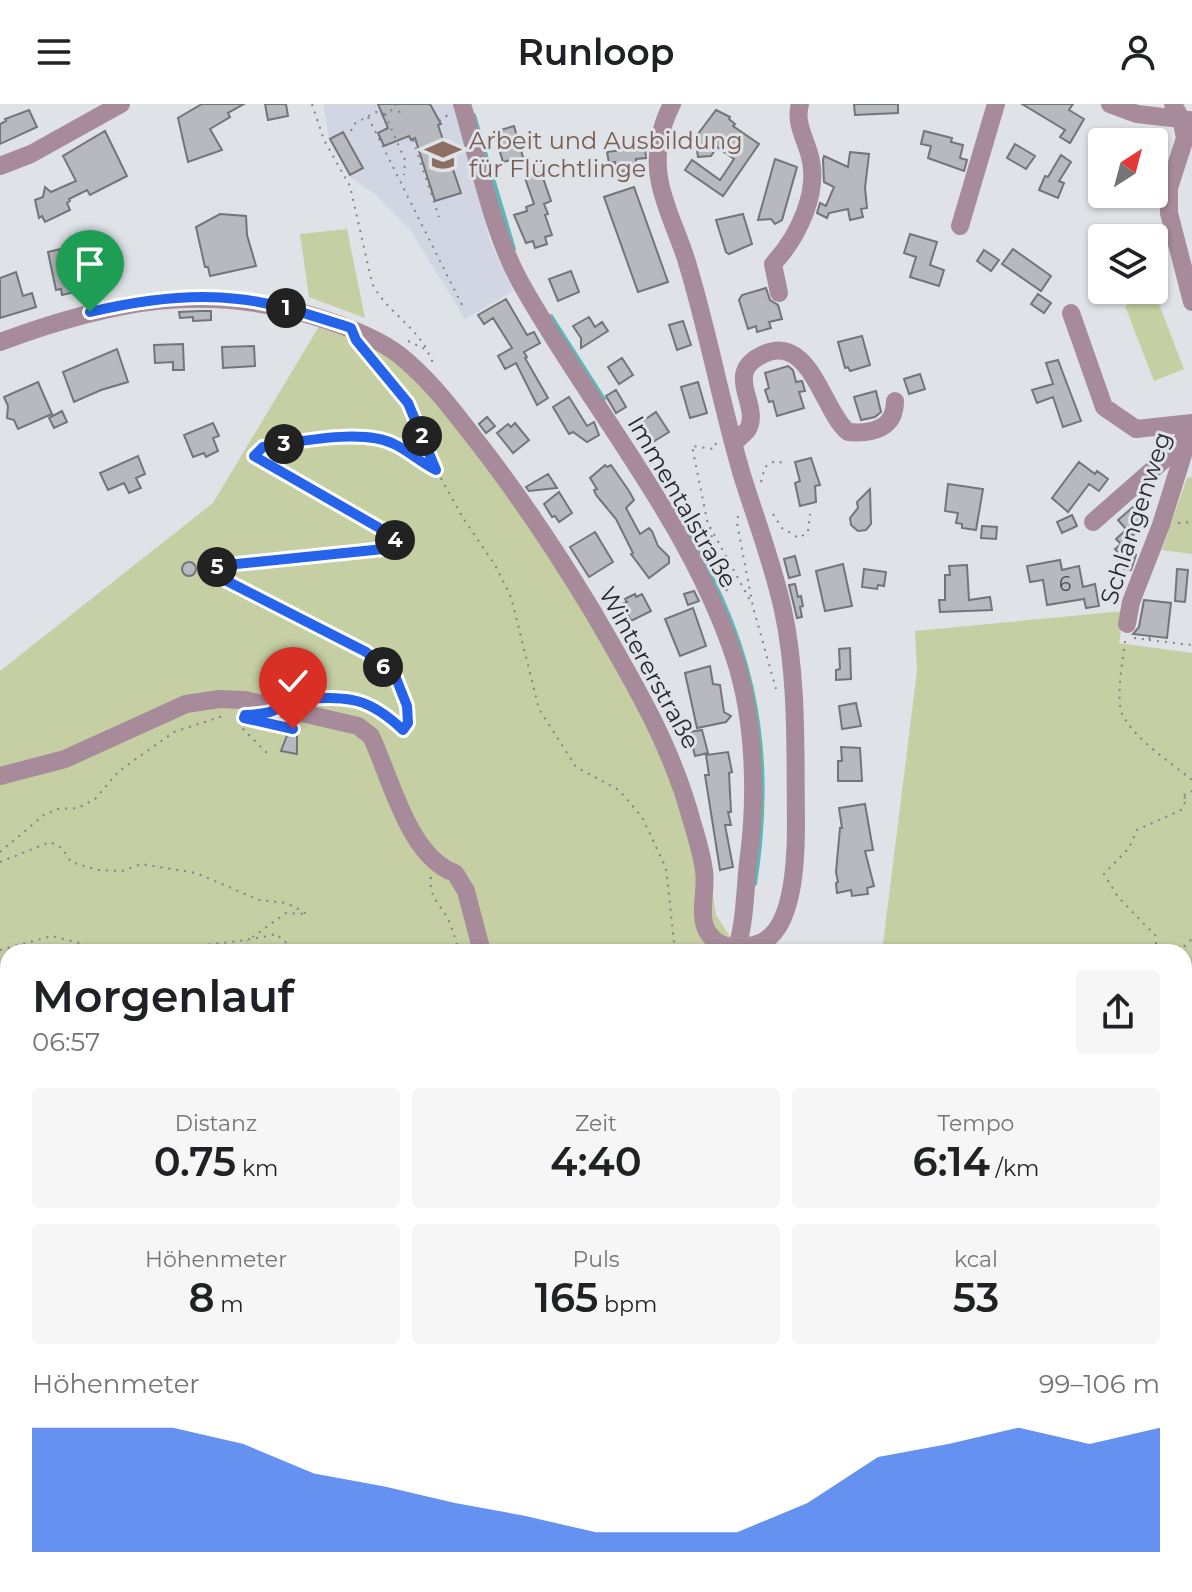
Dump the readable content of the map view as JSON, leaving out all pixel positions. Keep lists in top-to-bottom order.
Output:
{
  "streets": {
    "street": ["Immentalstraße", "Schlangenweg", "Wintererstraße"]
  },
  "places": {
    "school or university": ["Arbeit und Ausbildung für Flüchtlinge"]
  },
  "house_numbers": ["6"],
  "north": "top right",
  "page": {
    "header": "Runloop",
    "pins": [
      "1",
      "2",
      "3",
      "4",
      "5",
      "6"
    ],
    "heading": ["Morgenlauf", "06:57"],
    "stats": [
      ["Distanz", "0.75 km"],
      ["Zeit", "4:40"],
      ["Tempo", "6:14 /km"],
      ["Höhenmeter", "8 m"],
      ["Puls", "165 bpm"],
      ["kcal", "53"]
    ],
    "chart": ["Höhenmeter", "99–106 m"]
  }
}
